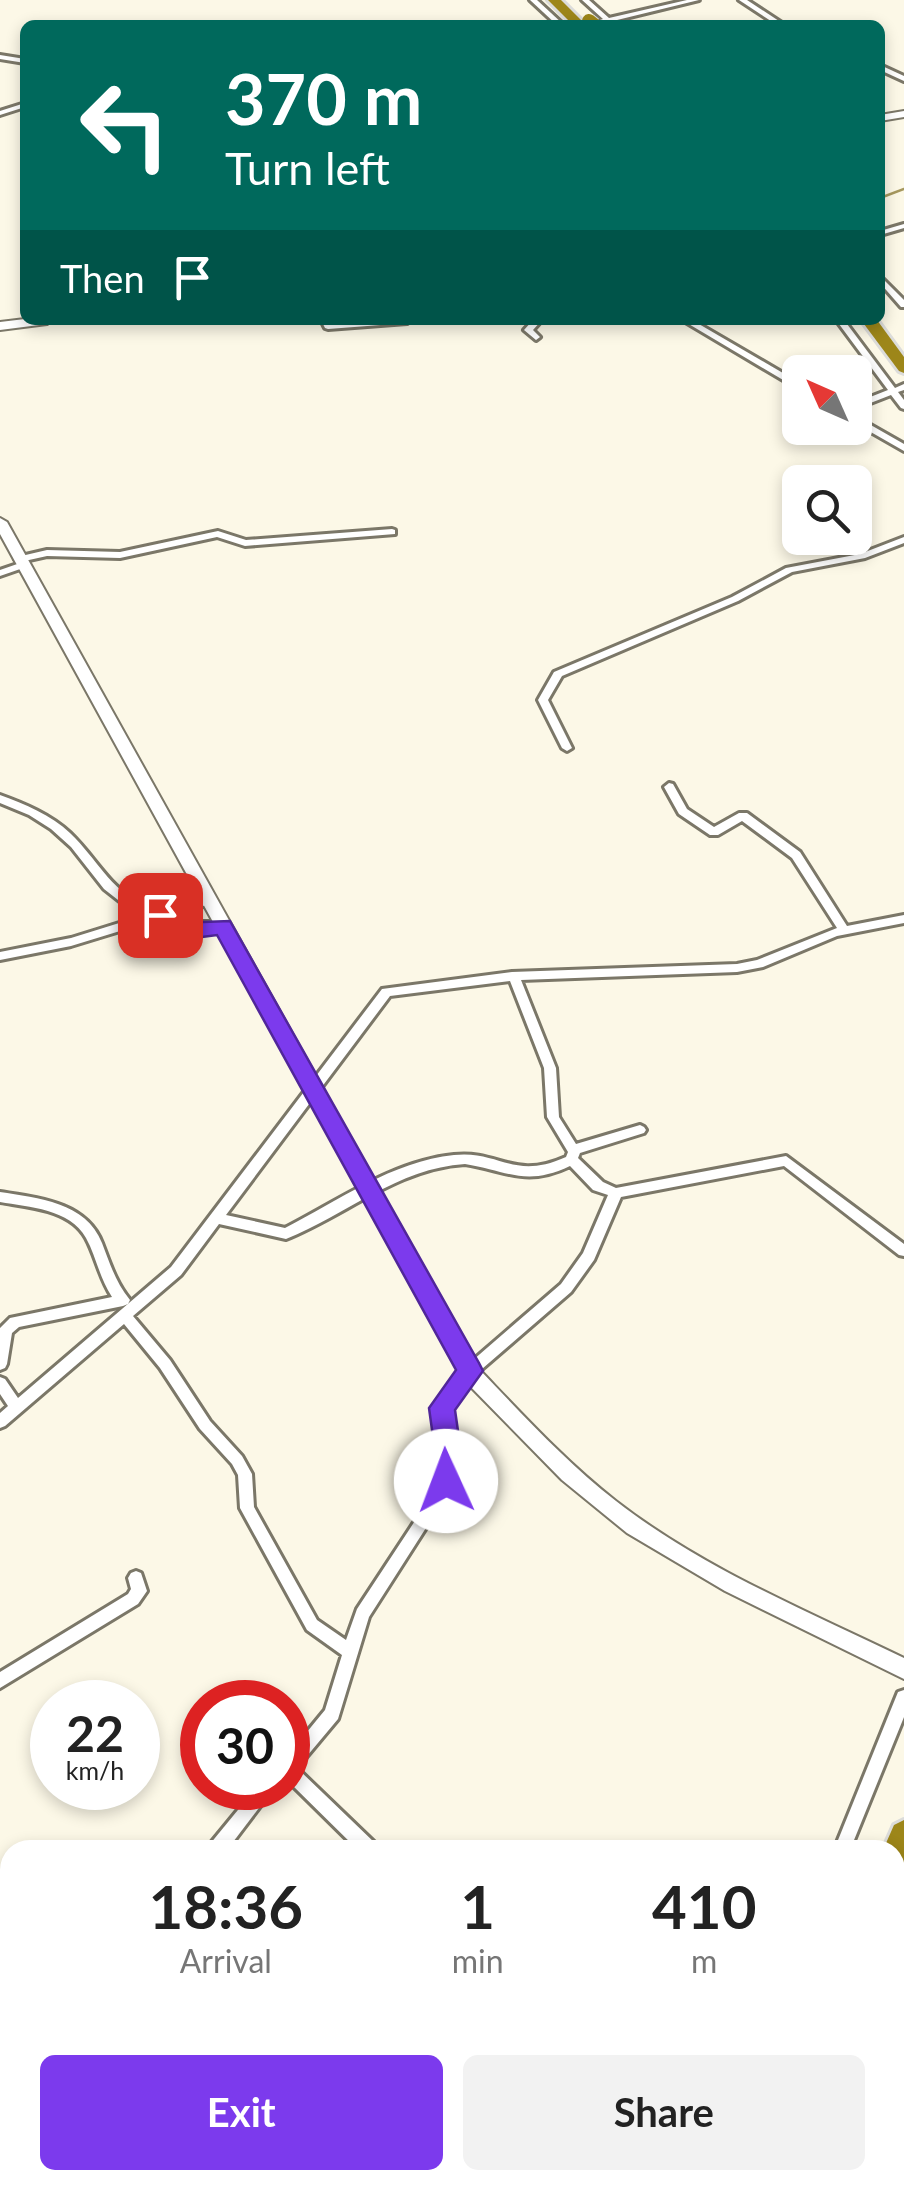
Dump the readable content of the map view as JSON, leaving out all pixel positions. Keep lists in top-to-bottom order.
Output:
{
  "north": "top left",
  "page": {
    "turn": ["370 m", "Turn left"],
    "then": "Then",
    "speed": "22 km/h",
    "limit": "30",
    "eta": [
      "18:36",
      "Arrival",
      "1",
      "min",
      "410",
      "m"
    ],
    "buttons": ["Exit", "Share"]
  }
}
